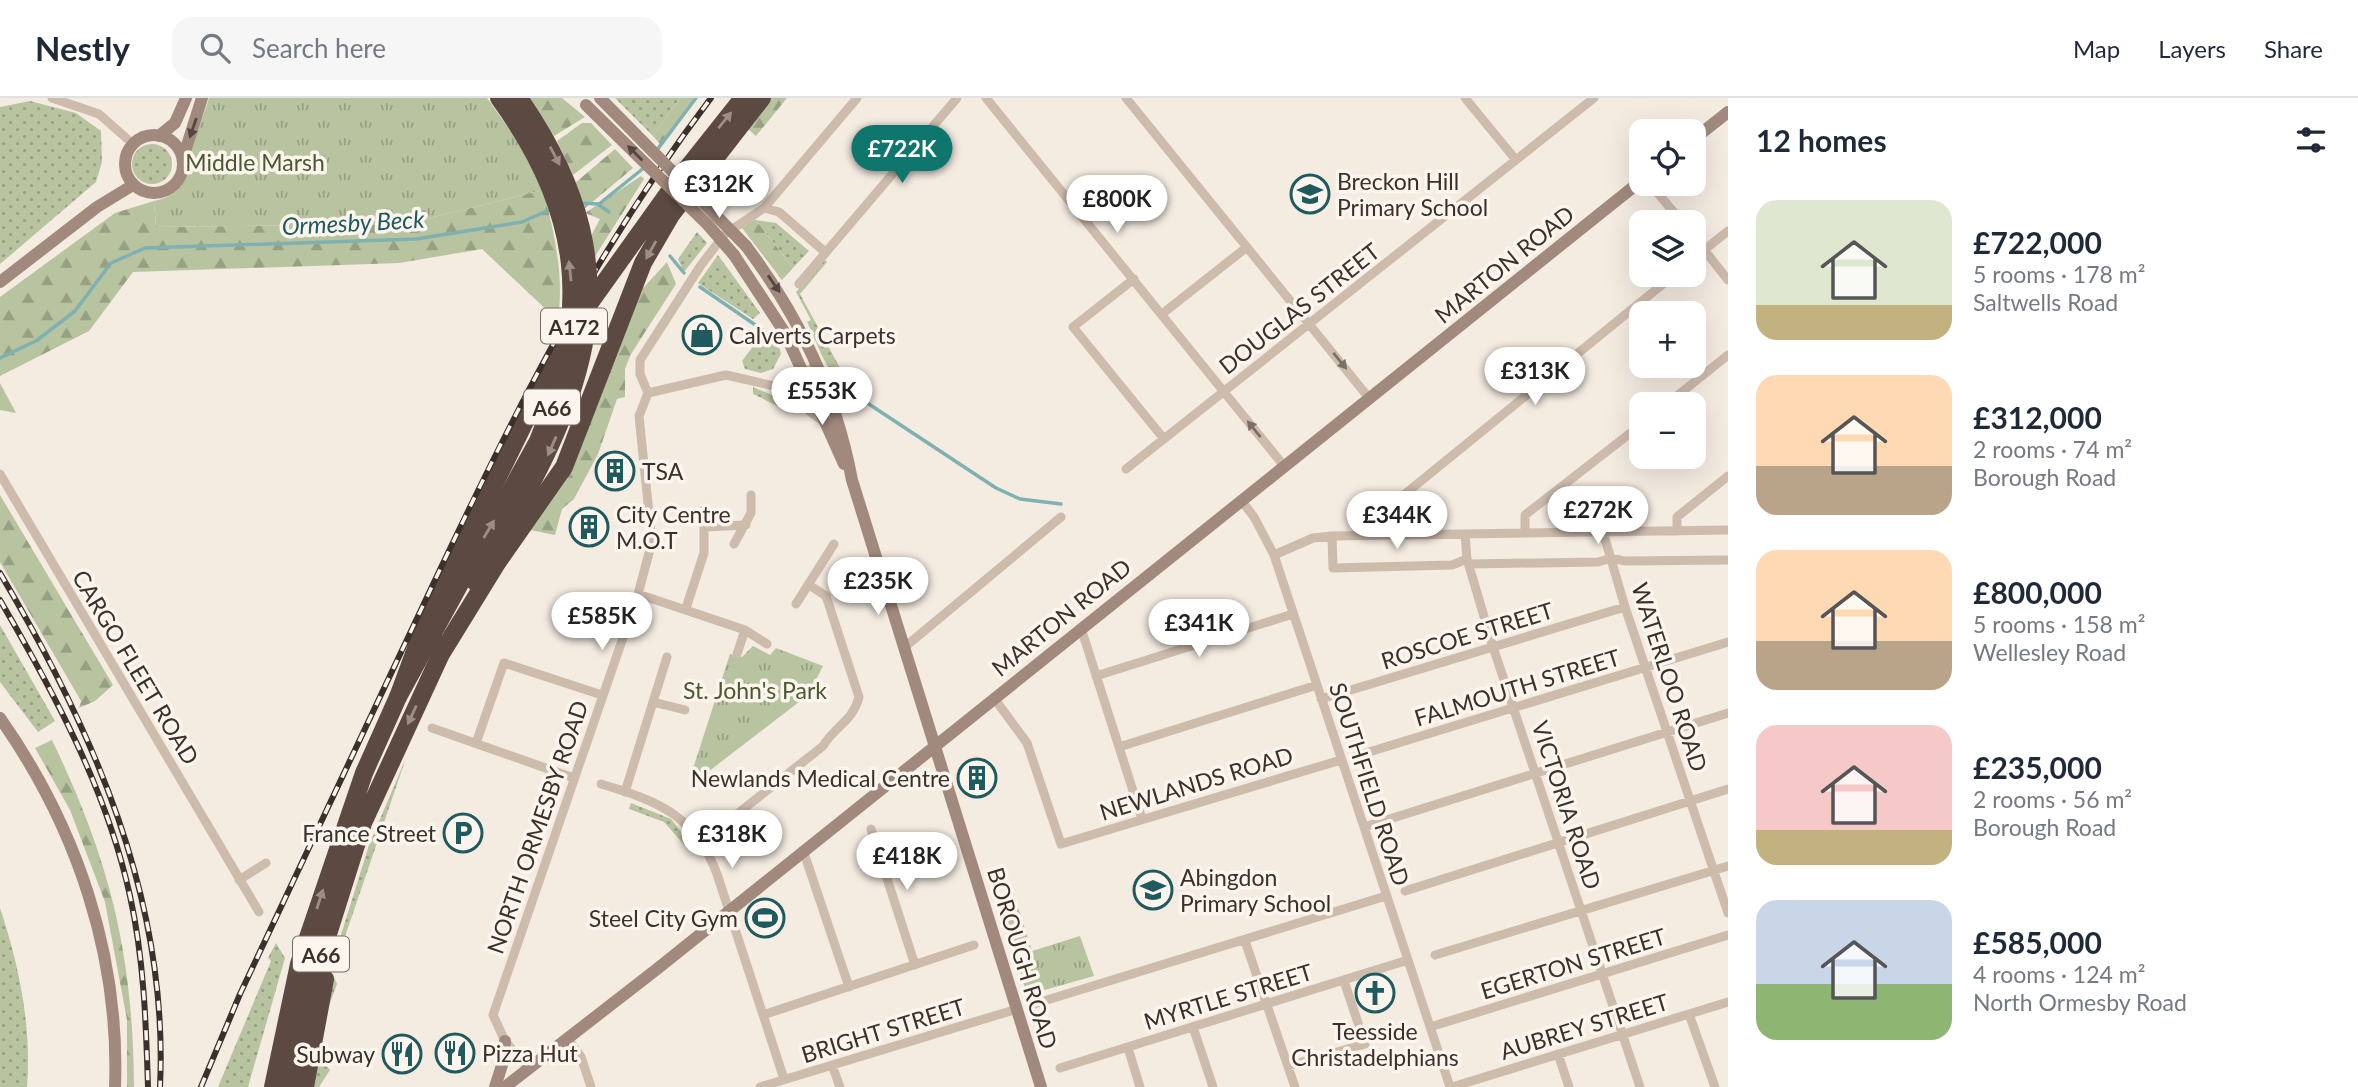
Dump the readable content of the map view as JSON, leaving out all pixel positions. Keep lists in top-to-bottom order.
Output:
{
  "streets": {
    "highway": ["A172", "A66"],
    "street": [
      "MARTON ROAD",
      "DOUGLAS STREET",
      "ROSCOE STREET",
      "CARGO FLEET ROAD",
      "WATERLOO ROAD",
      "FALMOUTH STREET",
      "NEWLANDS ROAD",
      "SOUTHFIELD ROAD",
      "VICTORIA ROAD",
      "NORTH ORMESBY ROAD",
      "BOROUGH ROAD",
      "EGERTON STREET",
      "MYRTLE STREET",
      "AUBREY STREET",
      "BRIGHT STREET"
    ]
  },
  "crossings": [
    ["MARTON ROAD", "NEWLANDS ROAD"],
    ["MARTON ROAD", "SOUTHFIELD ROAD"],
    ["MARTON ROAD", "NORTH ORMESBY ROAD"],
    ["MARTON ROAD", "BOROUGH ROAD"],
    ["A172", "A66"],
    ["ROSCOE STREET", "WATERLOO ROAD"],
    ["ROSCOE STREET", "SOUTHFIELD ROAD"],
    ["ROSCOE STREET", "VICTORIA ROAD"],
    ["WATERLOO ROAD", "FALMOUTH STREET"],
    ["FALMOUTH STREET", "VICTORIA ROAD"],
    ["NEWLANDS ROAD", "SOUTHFIELD ROAD"],
    ["SOUTHFIELD ROAD", "EGERTON STREET"],
    ["SOUTHFIELD ROAD", "MYRTLE STREET"],
    ["SOUTHFIELD ROAD", "AUBREY STREET"],
    ["VICTORIA ROAD", "EGERTON STREET"],
    ["VICTORIA ROAD", "AUBREY STREET"],
    ["BOROUGH ROAD", "BRIGHT STREET"]
  ],
  "water": ["Ormesby Beck"],
  "parks": ["Middle Marsh", "St. John's Park"],
  "places": {
    "school or university": ["Breckon Hill Primary School", "Abingdon Primary School"],
    "shop": ["Calverts Carpets"],
    "building": ["TSA", "City Centre M.O.T", "Newlands Medical Centre"],
    "parking": ["France Street"],
    "sports": ["Steel City Gym"],
    "church": ["Teesside Christadelphians"],
    "restaurant": ["Pizza Hut", "Subway"]
  },
  "page": {
    "header": "Nestly",
    "search": "Search here",
    "nav": ["Map", "Layers", "Share"],
    "heading": "12 homes",
    "map_buttons": ["+", "−"],
    "price": [
      "£722K",
      "£312K",
      "£800K",
      "£313K",
      "£553K",
      "£272K",
      "£344K",
      "£235K",
      "£585K",
      "£341K",
      "£318K",
      "£418K"
    ],
    "list": [
      {
        "name": "£722,000",
        "note": "5 rooms · 178 m² · Saltwells Road"
      },
      {
        "name": "£312,000",
        "note": "2 rooms · 74 m² · Borough Road"
      },
      {
        "name": "£800,000",
        "note": "5 rooms · 158 m² · Wellesley Road"
      },
      {
        "name": "£235,000",
        "note": "2 rooms · 56 m² · Borough Road"
      },
      {
        "name": "£585,000",
        "note": "4 rooms · 124 m² · North Ormesby Road"
      }
    ]
  }
}
